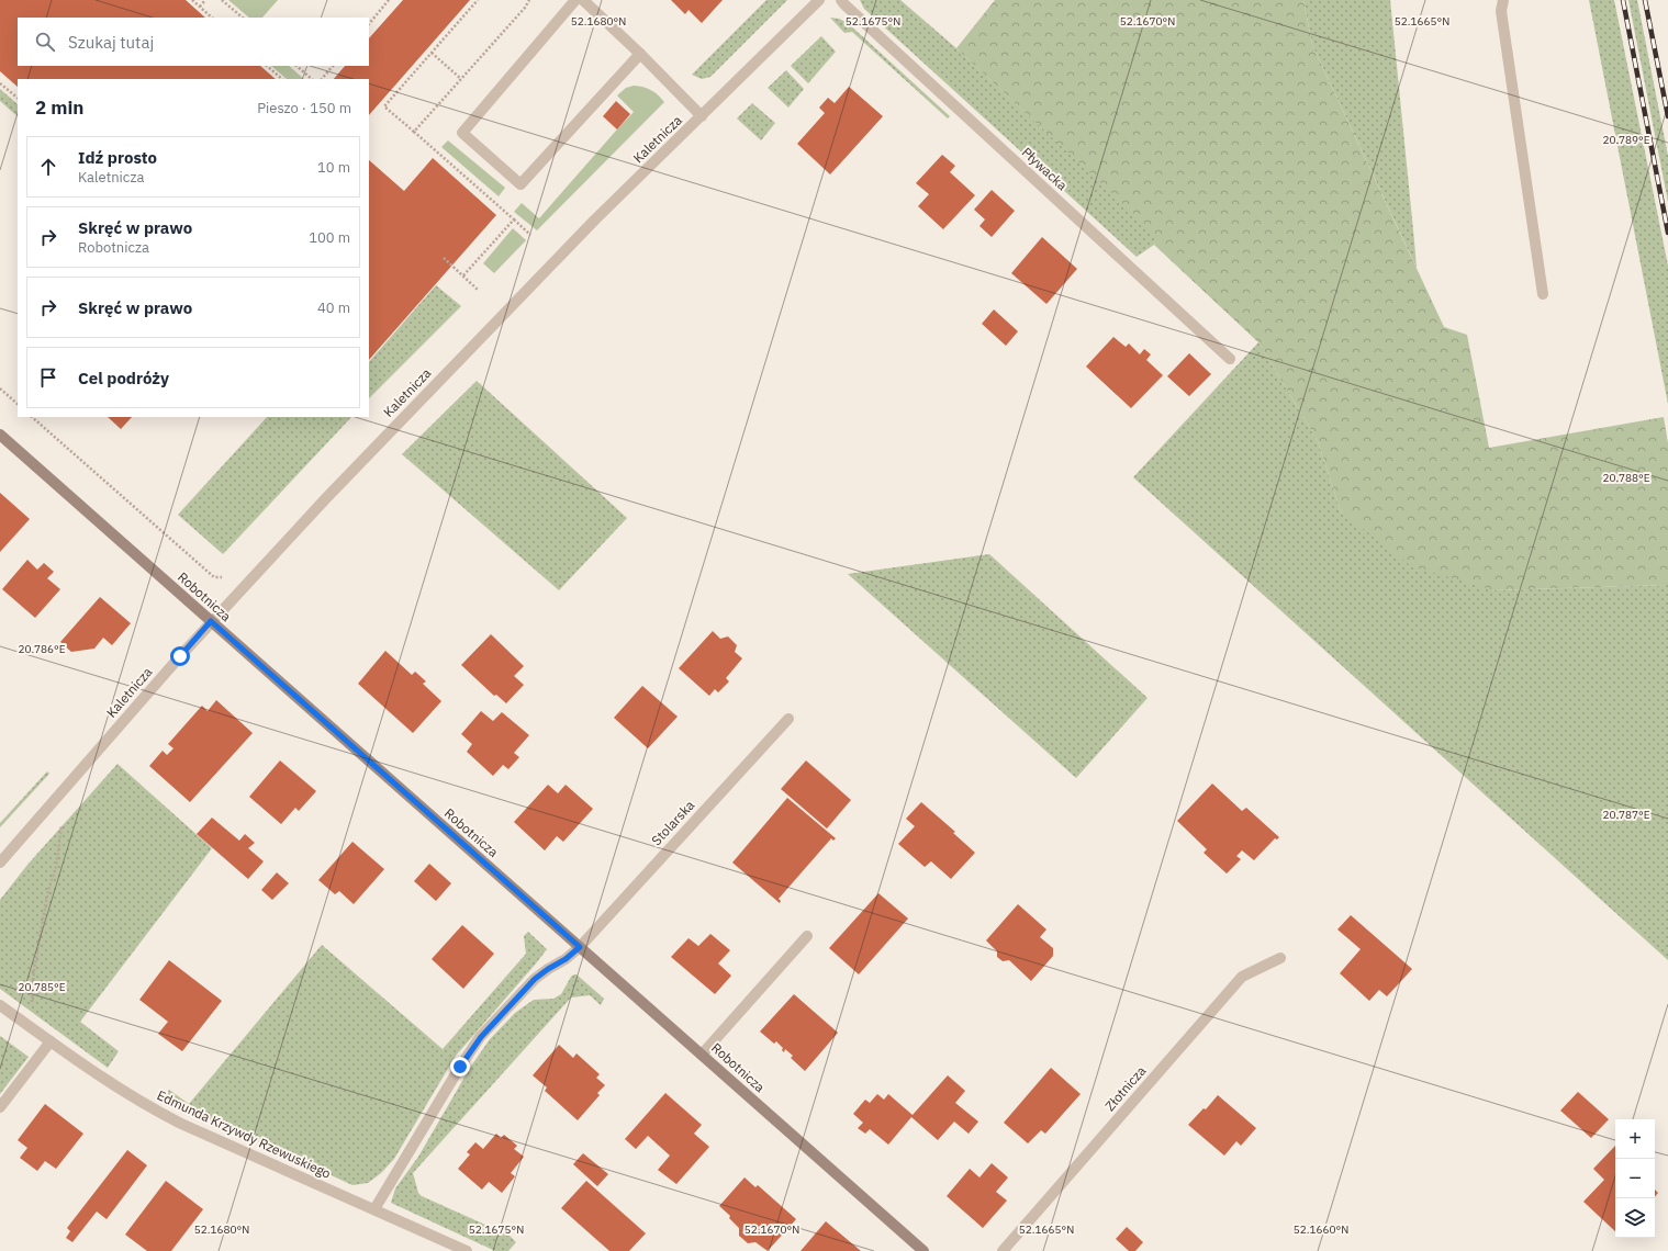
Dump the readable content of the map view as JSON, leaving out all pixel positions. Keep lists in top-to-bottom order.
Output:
{
  "streets": {
    "street": [
      "Kaletnicza",
      "Pływacka",
      "Robotnicza",
      "Stolarska",
      "Złotnicza",
      "Edmunda Krzywdy Rzewuskiego"
    ]
  },
  "crossings": [
    ["Kaletnicza", "Robotnicza"],
    ["Robotnicza", "Stolarska"],
    ["Stolarska", "Edmunda Krzywdy Rzewuskiego"]
  ],
  "page": {
    "search": "Szukaj tutaj",
    "heading": ["2 min", "Pieszo · 150 m"],
    "list": [
      ["Idź prosto", "Kaletnicza", "10 m"],
      ["Skręć w prawo", "Robotnicza", "100 m"],
      ["Skręć w prawo", "40 m"],
      "Cel podróży"
    ],
    "map_buttons": ["+", "−"]
  },
  "coordinates": [
    "52.1680°N",
    "52.1675°N",
    "52.1670°N",
    "52.1665°N",
    "20.789°E",
    "20.788°E",
    "20.786°E",
    "20.787°E",
    "20.785°E",
    "52.1660°N"
  ]
}
